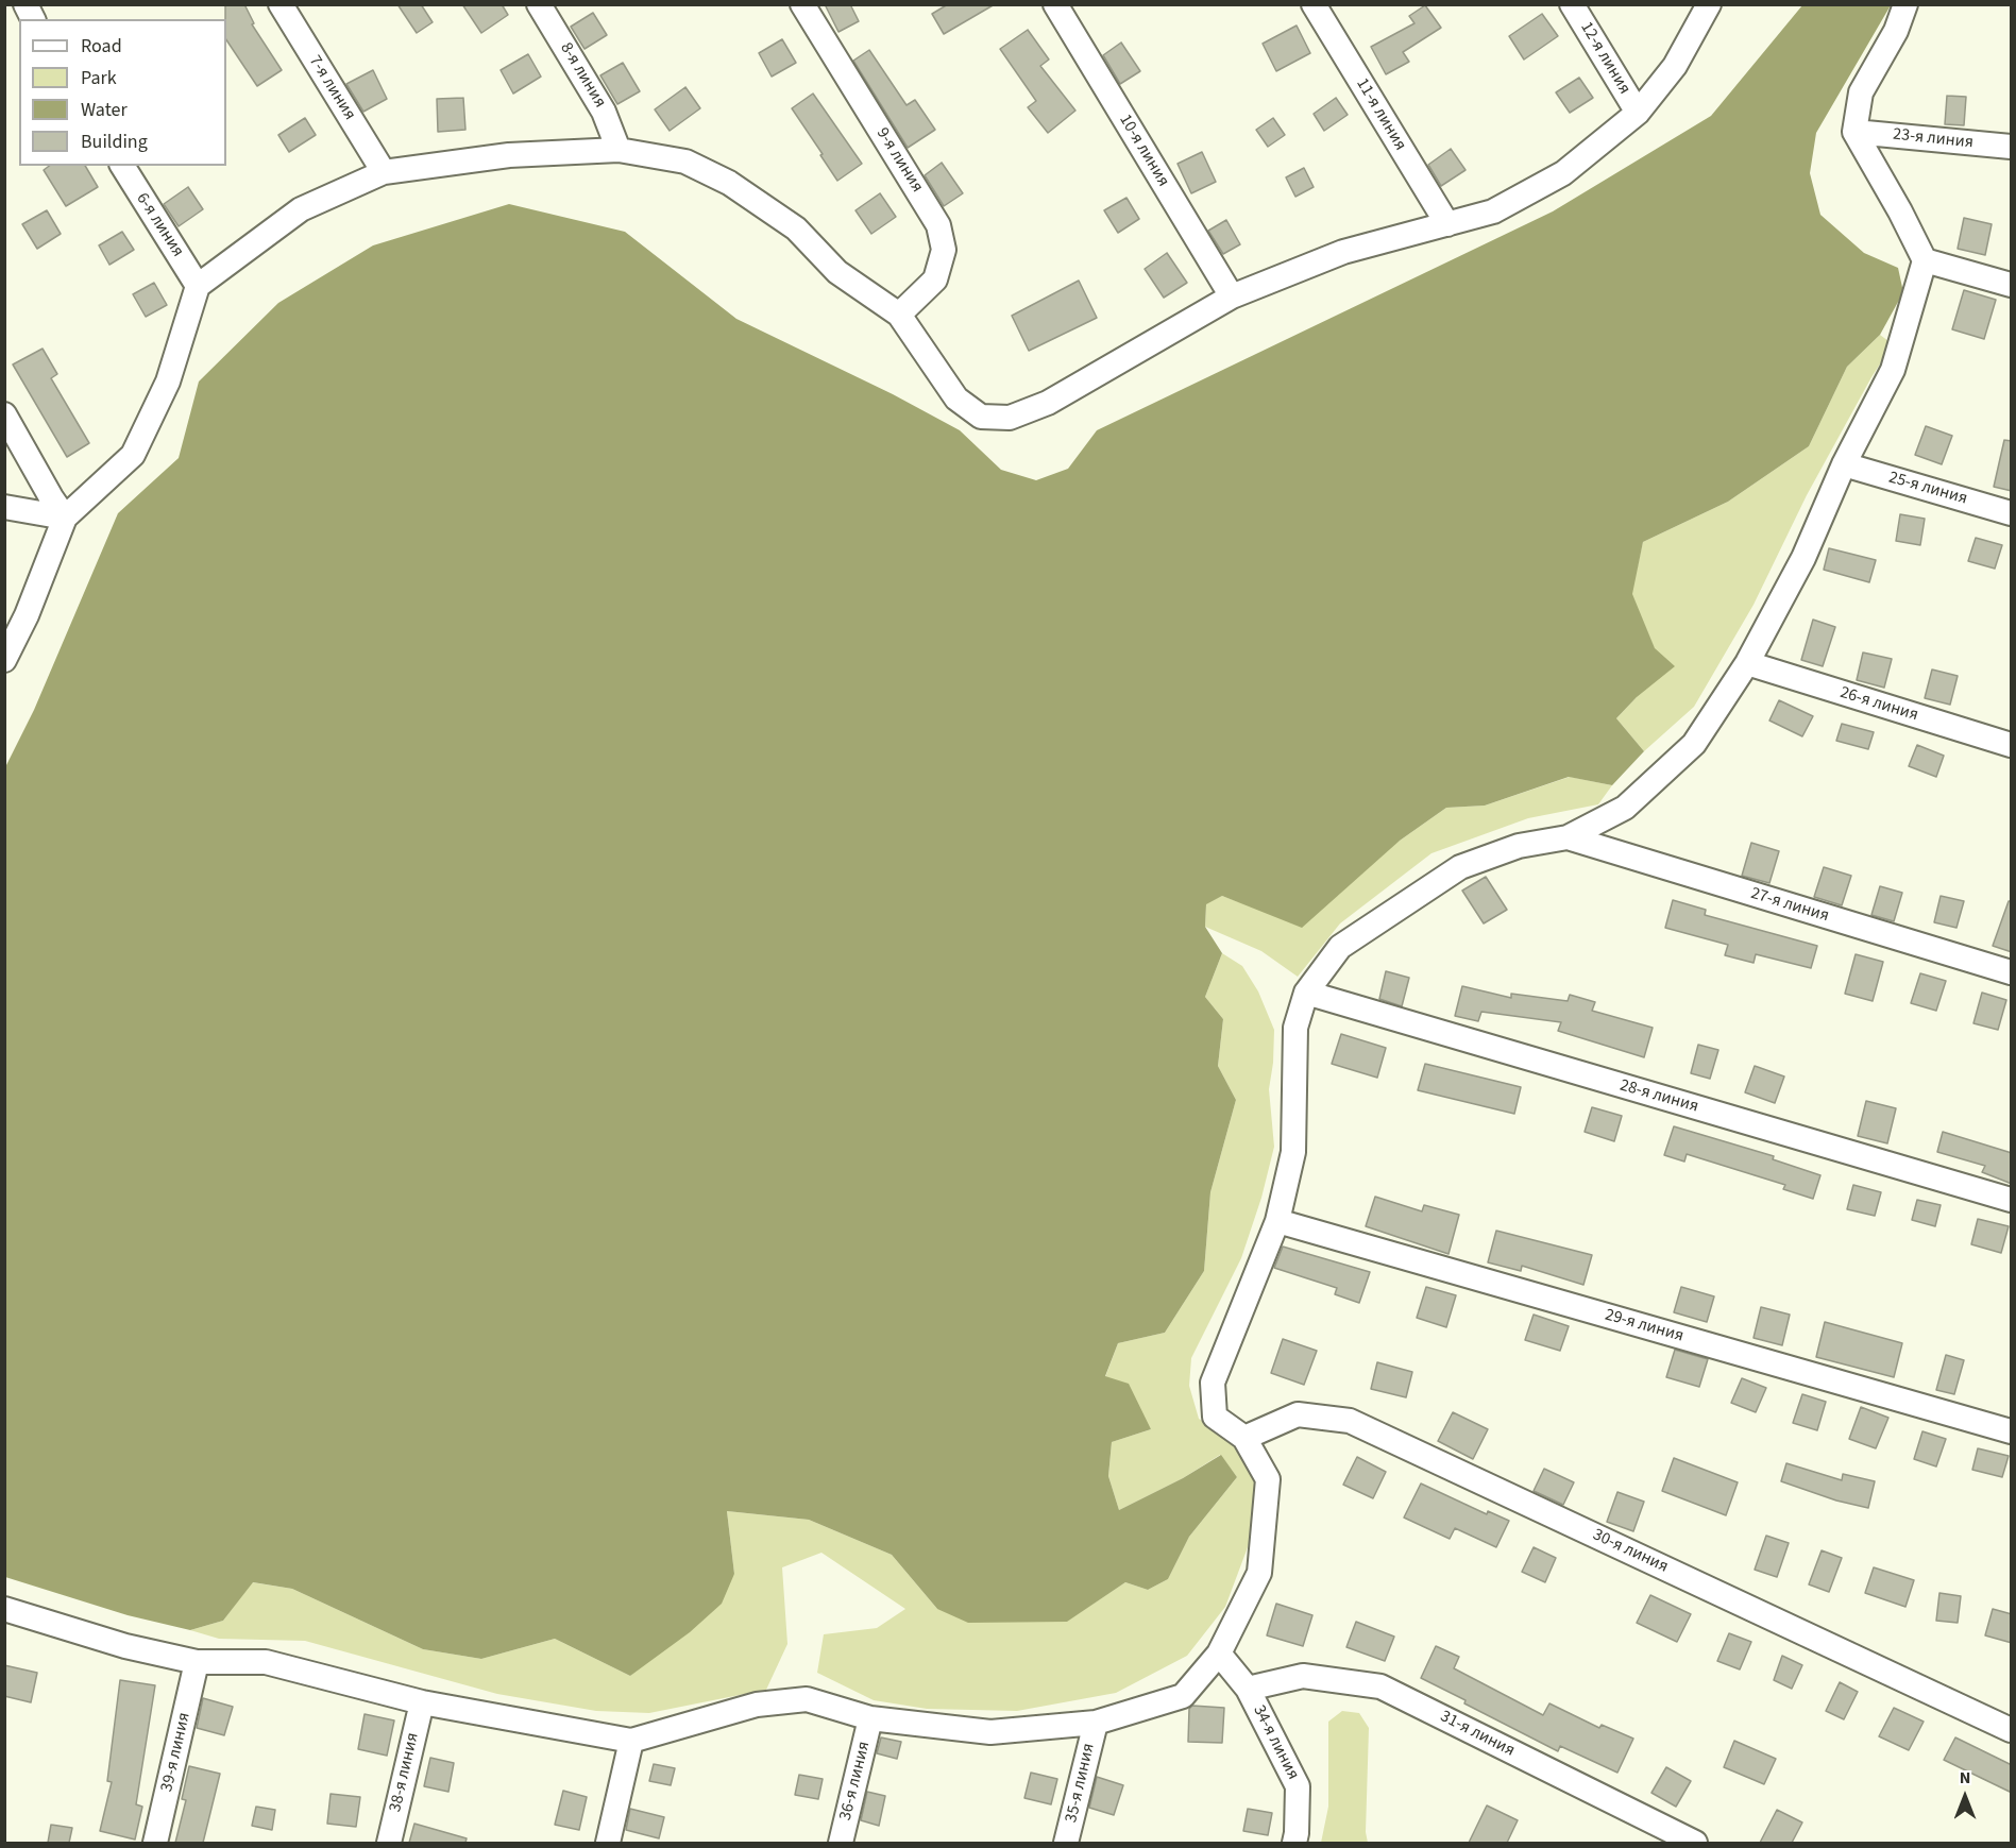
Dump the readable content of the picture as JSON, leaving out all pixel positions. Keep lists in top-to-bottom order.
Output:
{
  "streets": {
    "street": [
      "12-я линия",
      "8-я линия",
      "7-я линия",
      "11-я линия",
      "23-я линия",
      "10-я линия",
      "9-я линия",
      "6-я линия",
      "25-я линия",
      "26-я линия",
      "27-я линия",
      "28-я линия",
      "29-я линия",
      "30-я линия",
      "31-я линия",
      "34-я линия",
      "39-я линия",
      "38-я линия",
      "36-я линия",
      "35-я линия"
    ]
  },
  "crossings": [
    ["31-я линия", "34-я линия"]
  ],
  "legend": [
    "Road",
    "Park",
    "Water",
    "Building"
  ],
  "north": "top"
}
